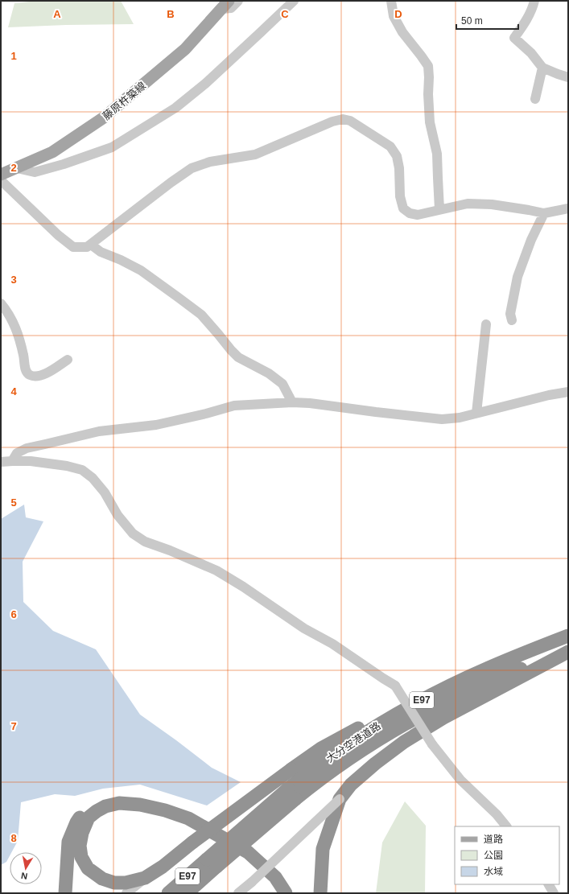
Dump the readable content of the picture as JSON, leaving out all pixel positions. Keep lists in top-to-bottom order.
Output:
{
  "streets": {
    "highway": ["E97", "大分空港道路"],
    "main road": ["藤原杵築線"]
  },
  "legend": ["道路", "公園", "水域"],
  "scale_bar": "50 m",
  "north": "bottom",
  "grid": {
    "columns": [
      "A",
      "B",
      "C",
      "D"
    ],
    "rows": [
      "1",
      "2",
      "3",
      "4",
      "5",
      "6",
      "7",
      "8"
    ]
  }
}
